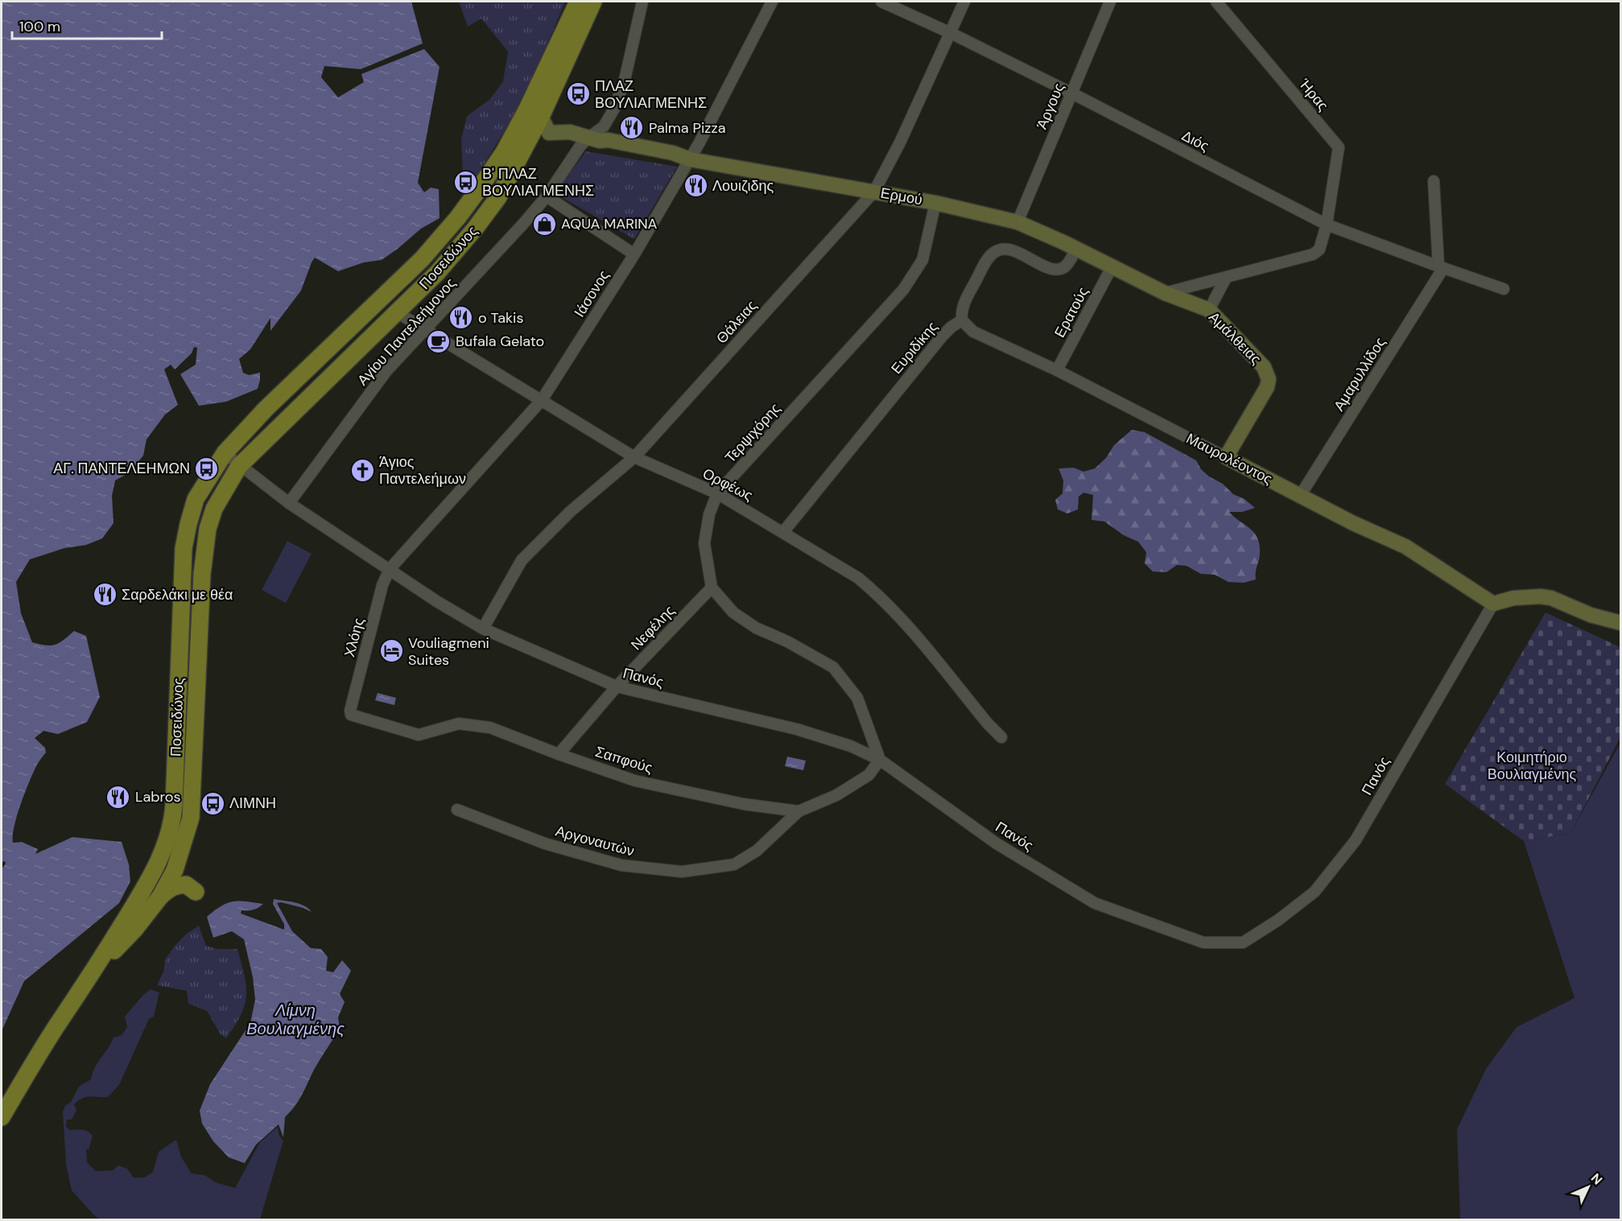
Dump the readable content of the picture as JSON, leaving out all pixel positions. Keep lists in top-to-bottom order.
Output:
{
  "streets": {
    "main road": ["Ποσειδώνος"],
    "street": [
      "Ήρας",
      "Άργους",
      "Διός",
      "Ερμού",
      "Ιάσονος",
      "Ερατούς",
      "Θάλειας",
      "Αγίου Παντελεήμονος",
      "Αμάλθειας",
      "Ευριδίκης",
      "Αμαρυλλίδος",
      "Τερψιχόρης",
      "Μαυρολέοντος",
      "Ορφέως",
      "Νεφέλης",
      "Χλόης",
      "Πανός",
      "Σαπφούς",
      "Αργοναυτών"
    ]
  },
  "crossings": [
    ["Ήρας", "Διός"],
    ["Ήρας", "Αμάλθειας"],
    ["Άργους", "Διός"],
    ["Άργους", "Ερμού"],
    ["Διός", "Θάλειας"],
    ["Διός", "Αμαρυλλίδος"],
    ["Ερμού", "Ποσειδώνος"],
    ["Ερμού", "Ιάσονος"],
    ["Ερμού", "Ερατούς"],
    ["Ερμού", "Θάλειας"],
    ["Ερμού", "Αγίου Παντελεήμονος"],
    ["Ερμού", "Αμάλθειας"],
    ["Ερμού", "Τερψιχόρης"],
    ["Ποσειδώνος", "Ορφέως"],
    ["Ιάσονος", "Ορφέως"],
    ["Ιάσονος", "Χλόης"],
    ["Ιάσονος", "Πανός"],
    ["Ερατούς", "Αμάλθειας"],
    ["Ερατούς", "Μαυρολέοντος"],
    ["Θάλειας", "Ορφέως"],
    ["Θάλειας", "Πανός"],
    ["Αγίου Παντελεήμονος", "Ορφέως"],
    ["Αμάλθειας", "Μαυρολέοντος"],
    ["Ευριδίκης", "Μαυρολέοντος"],
    ["Ευριδίκης", "Ορφέως"],
    ["Αμαρυλλίδος", "Μαυρολέοντος"],
    ["Τερψιχόρης", "Ορφέως"],
    ["Τερψιχόρης", "Νεφέλης"],
    ["Μαυρολέοντος", "Πανός"],
    ["Νεφέλης", "Πανός"],
    ["Νεφέλης", "Σαπφούς"],
    ["Χλόης", "Πανός"],
    ["Χλόης", "Σαπφούς"],
    ["Σαπφούς", "Αργοναυτών"]
  ],
  "water": ["Λίμνη Βουλιαγμένης"],
  "parks": ["Κοιμητήριο Βουλιαγμένης"],
  "places": {
    "bus stop": [
      "ΠΛΑΖ ΒΟΥΛΙΑΓΜΕΝΗΣ",
      "Β' ΠΛΑΖ ΒΟΥΛΙΑΓΜΕΝΗΣ",
      "ΑΓ. ΠΑΝΤΕΛΕΗΜΩΝ",
      "ΛΙΜΝΗ"
    ],
    "restaurant": [
      "Palma Pizza",
      "Λουιζιδης",
      "o Takis",
      "Σαρδελάκι με θέα",
      "Labros"
    ],
    "shop": ["AQUA MARINA"],
    "cafe": ["Bufala Gelato"],
    "church": ["Άγιος Παντελεήμων"],
    "hotel": ["Vouliagmeni Suites"]
  },
  "scale_bar": "100 m",
  "north": "top right"
}
